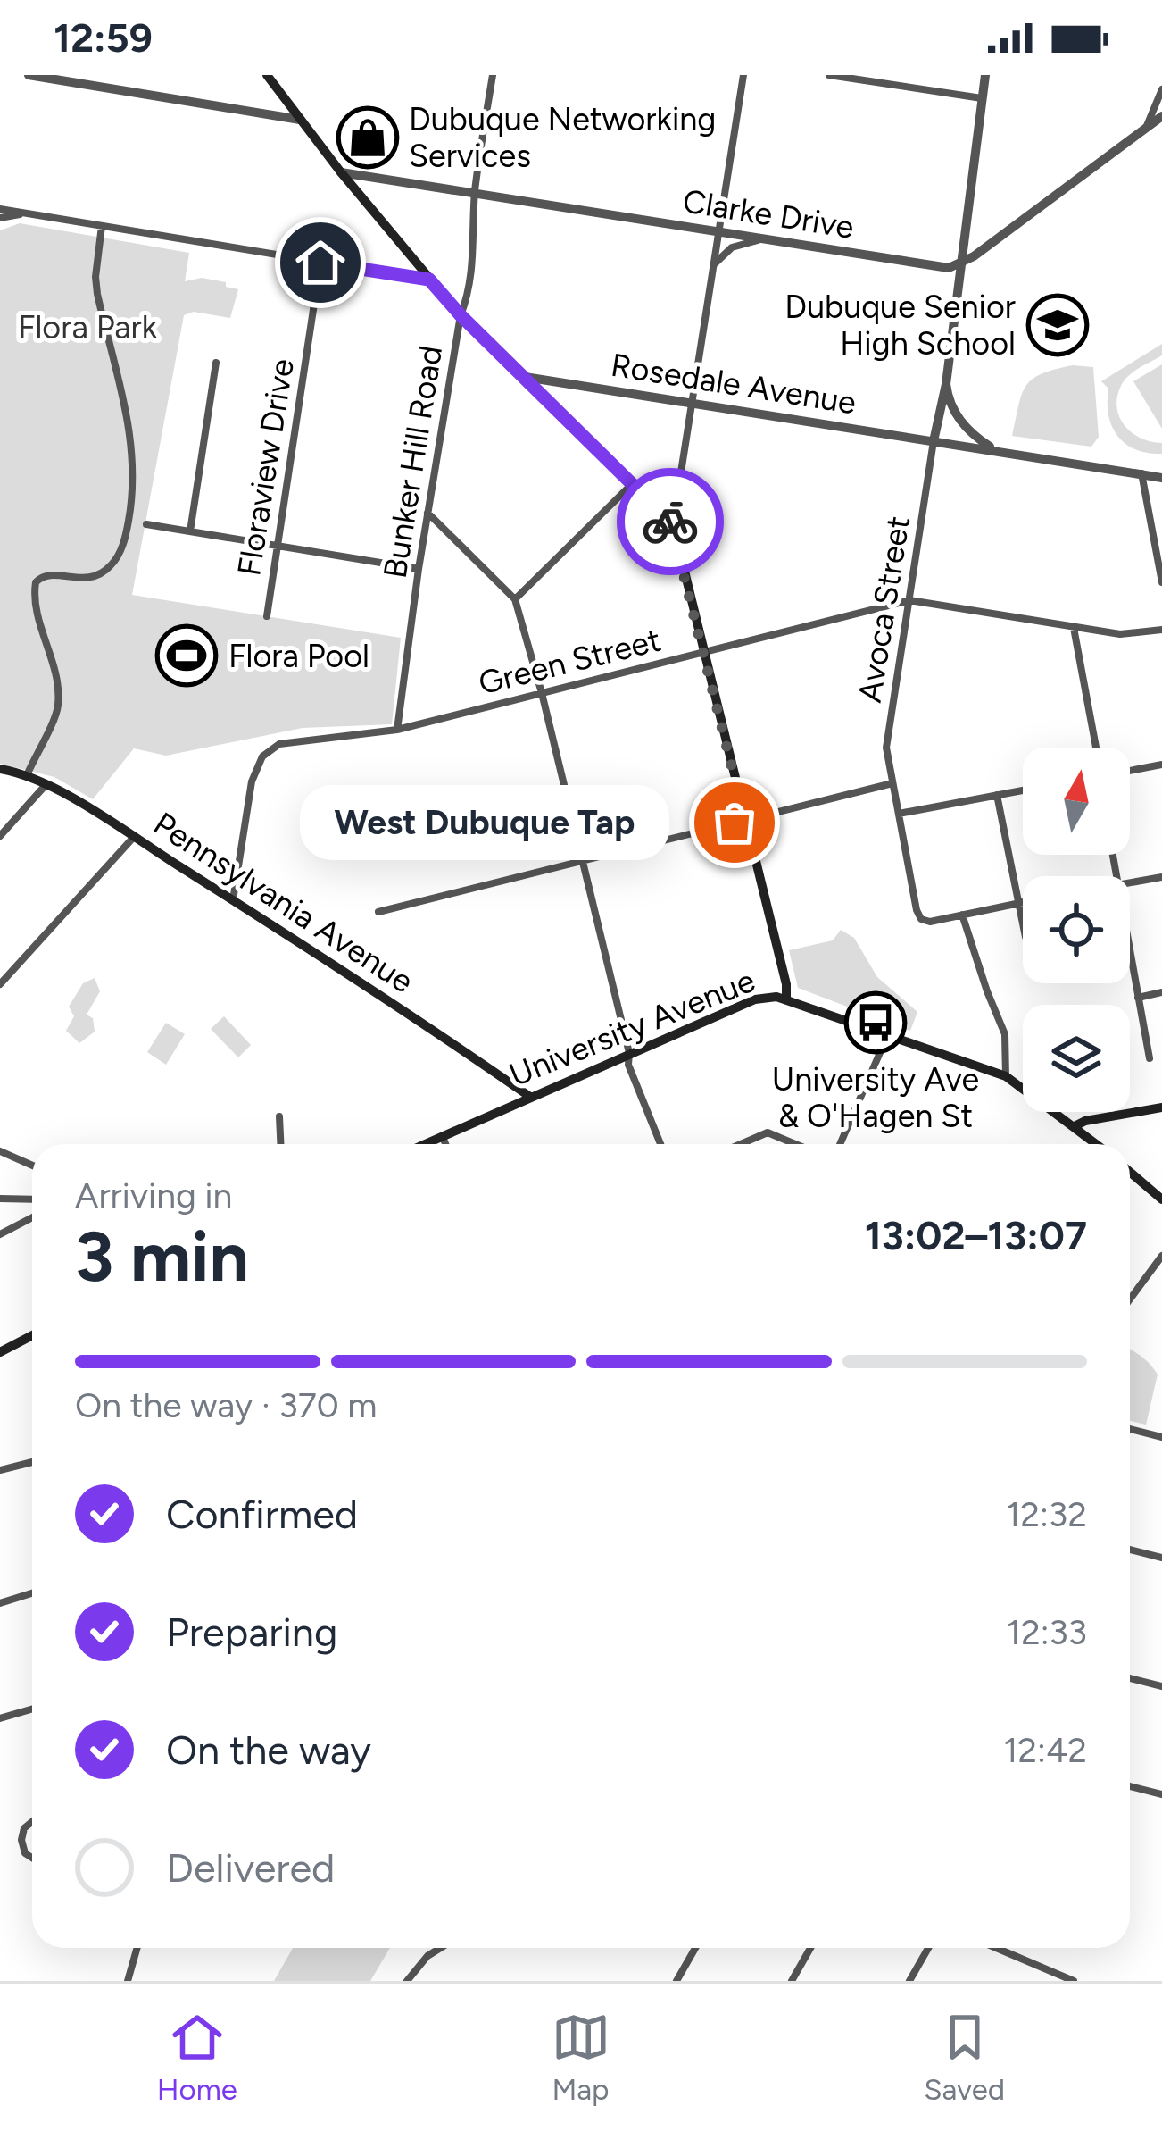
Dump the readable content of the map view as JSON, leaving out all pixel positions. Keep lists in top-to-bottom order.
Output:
{
  "streets": {
    "main road": ["Pennsylvania Avenue", "University Avenue"],
    "street": [
      "Clarke Drive",
      "Rosedale Avenue",
      "Bunker Hill Road",
      "Floraview Drive",
      "Avoca Street",
      "Green Street"
    ]
  },
  "crossings": [
    ["Clarke Drive", "Bunker Hill Road"],
    ["Rosedale Avenue", "Avoca Street"],
    ["Bunker Hill Road", "Green Street"],
    ["Avoca Street", "Green Street"],
    ["Green Street", "Pennsylvania Avenue"],
    ["Pennsylvania Avenue", "University Avenue"]
  ],
  "parks": ["Flora Park"],
  "places": {
    "shop": ["Dubuque Networking Services"],
    "school or university": ["Dubuque Senior High School"],
    "sports": ["Flora Pool"],
    "other": ["West Dubuque Tap"],
    "bus stop": ["University Ave & O'Hagen St"]
  },
  "north": "top",
  "page": {
    "status": "12:59",
    "bubble": "West Dubuque Tap",
    "heading": ["3 min", "Arriving in", "13:02–13:07"],
    "bar": "On the way · 370 m",
    "list": [
      ["Confirmed", "12:32"],
      ["Preparing", "12:33"],
      ["On the way", "12:42"],
      "Delivered"
    ],
    "tabs": ["Home", "Map", "Saved"]
  }
}
